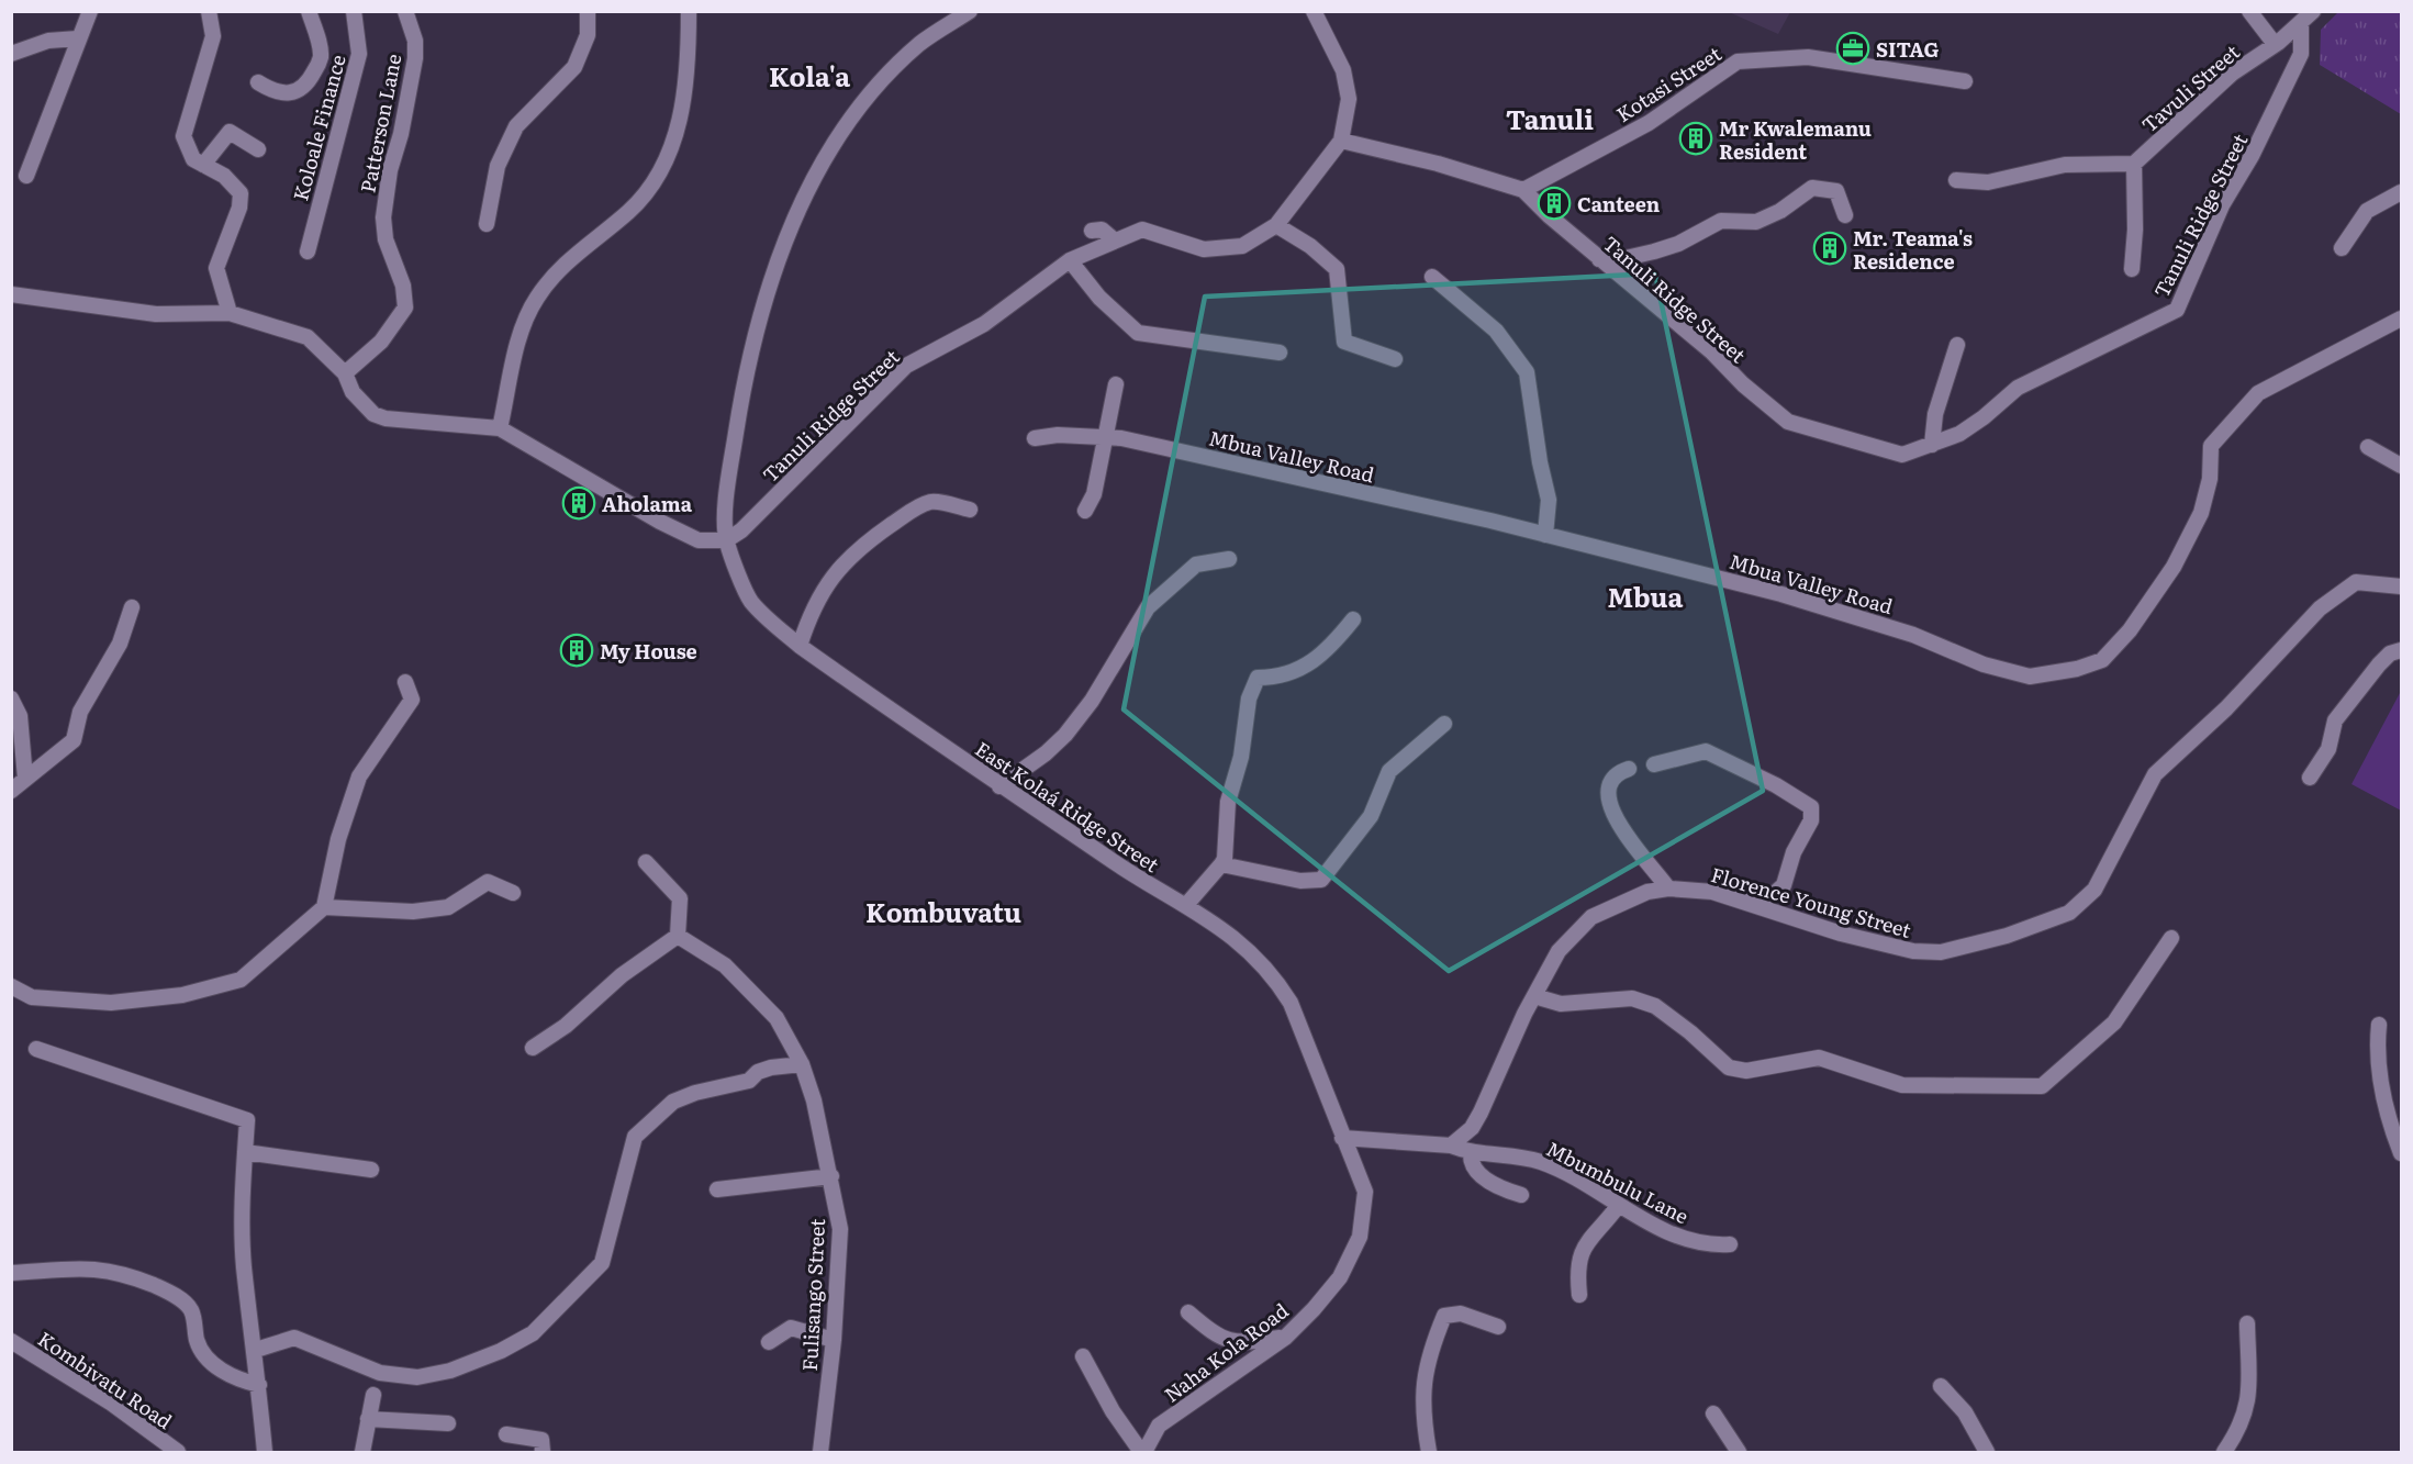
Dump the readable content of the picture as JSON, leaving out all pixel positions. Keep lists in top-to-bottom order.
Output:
{
  "streets": {
    "street": [
      "Kotasi Street",
      "Tavuli Street",
      "Patterson Lane",
      "Koloale Finance",
      "Tanuli Ridge Street",
      "Mbua Valley Road",
      "East Kolaá Ridge Street",
      "Florence Young Street",
      "Mbumbulu Lane",
      "Fulisango Street",
      "Naha Kola Road",
      "Kombivatu Road"
    ]
  },
  "crossings": [
    ["Kotasi Street", "Tanuli Ridge Street"],
    ["Tavuli Street", "Tanuli Ridge Street"],
    ["Tanuli Ridge Street", "East Kolaá Ridge Street"],
    ["East Kolaá Ridge Street", "Naha Kola Road"],
    ["Florence Young Street", "Mbumbulu Lane"]
  ],
  "districts": [
    "Kola'a",
    "Tanuli",
    "Mbua",
    "Kombuvatu"
  ],
  "places": {
    "office": ["SITAG"],
    "building": [
      "Mr Kwalemanu Resident",
      "Canteen",
      "Mr. Teama's Residence",
      "Aholama",
      "My House"
    ]
  }
}
